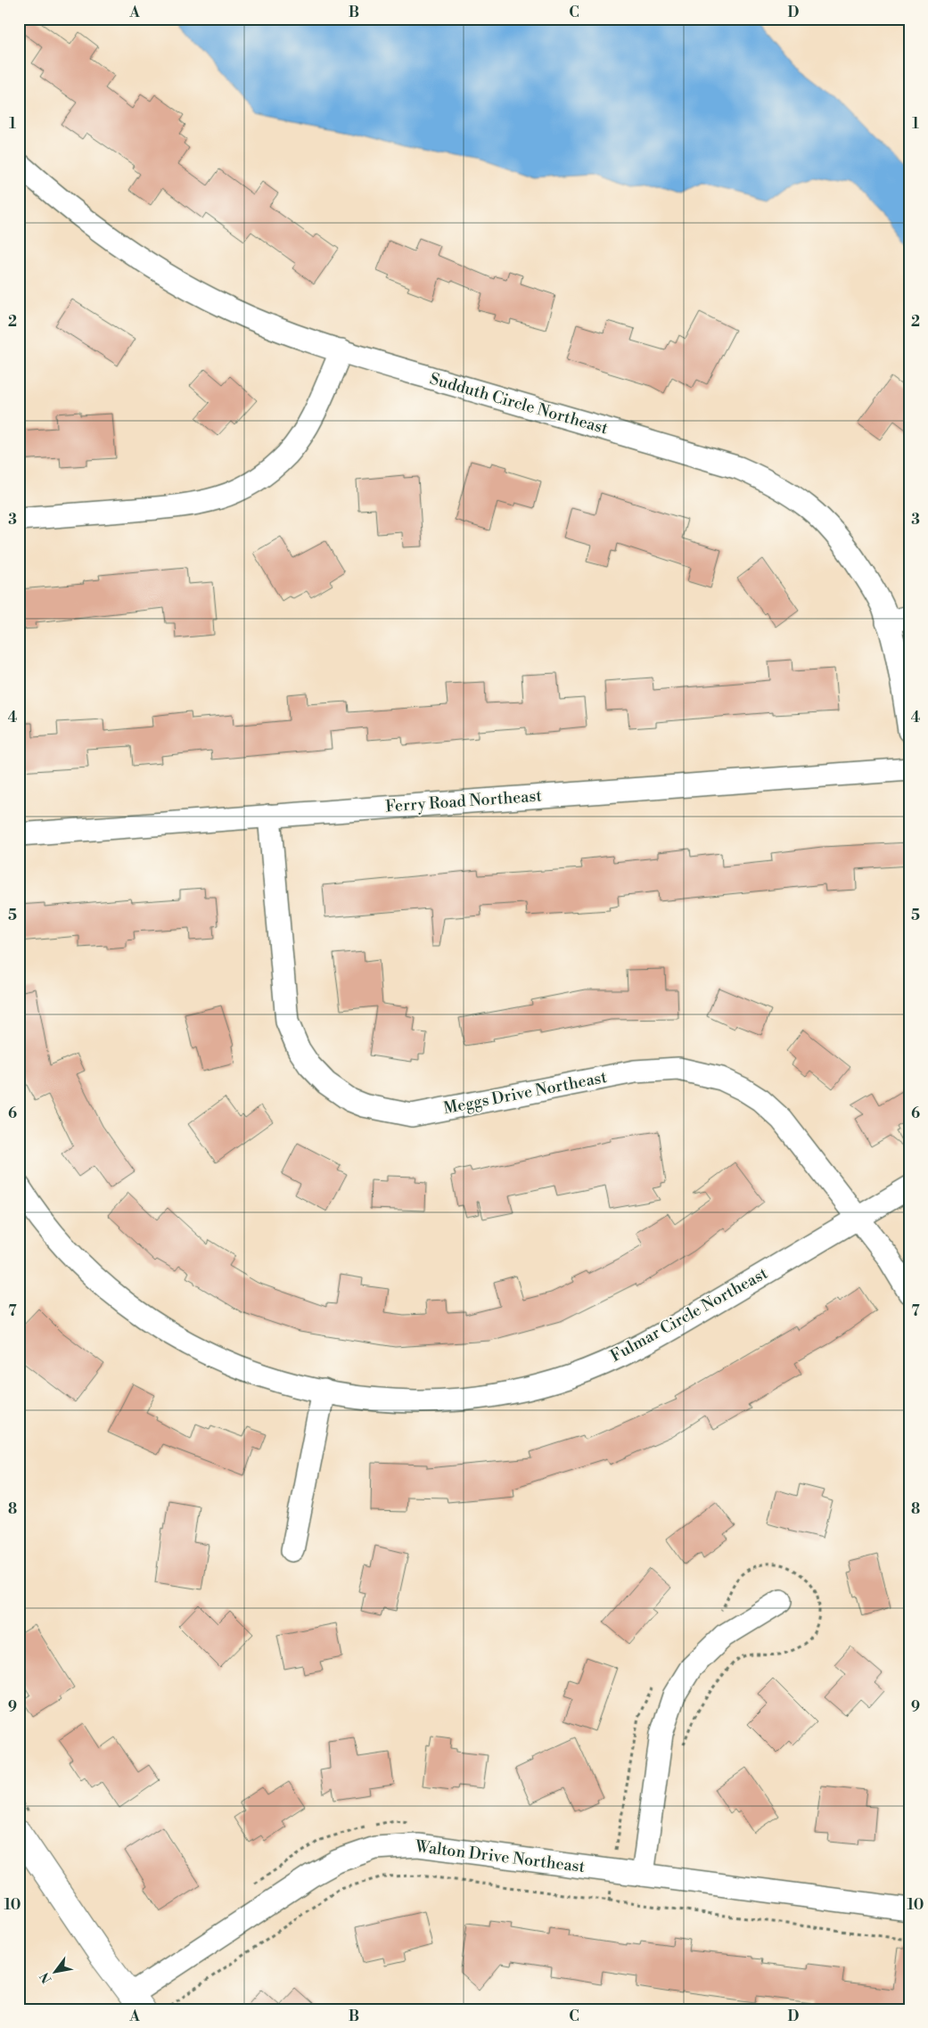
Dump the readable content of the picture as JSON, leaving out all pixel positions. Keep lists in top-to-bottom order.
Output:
{
  "streets": {
    "street": [
      "Sudduth Circle Northeast",
      "Ferry Road Northeast",
      "Meggs Drive Northeast",
      "Fulmar Circle Northeast",
      "Walton Drive Northeast"
    ]
  },
  "crossings": [
    ["Ferry Road Northeast", "Meggs Drive Northeast"],
    ["Meggs Drive Northeast", "Fulmar Circle Northeast"]
  ],
  "north": "bottom left",
  "grid": {
    "columns": [
      "A",
      "B",
      "C",
      "D"
    ],
    "rows": [
      "1",
      "2",
      "3",
      "4",
      "5",
      "6",
      "7",
      "8",
      "9",
      "10"
    ]
  }
}
